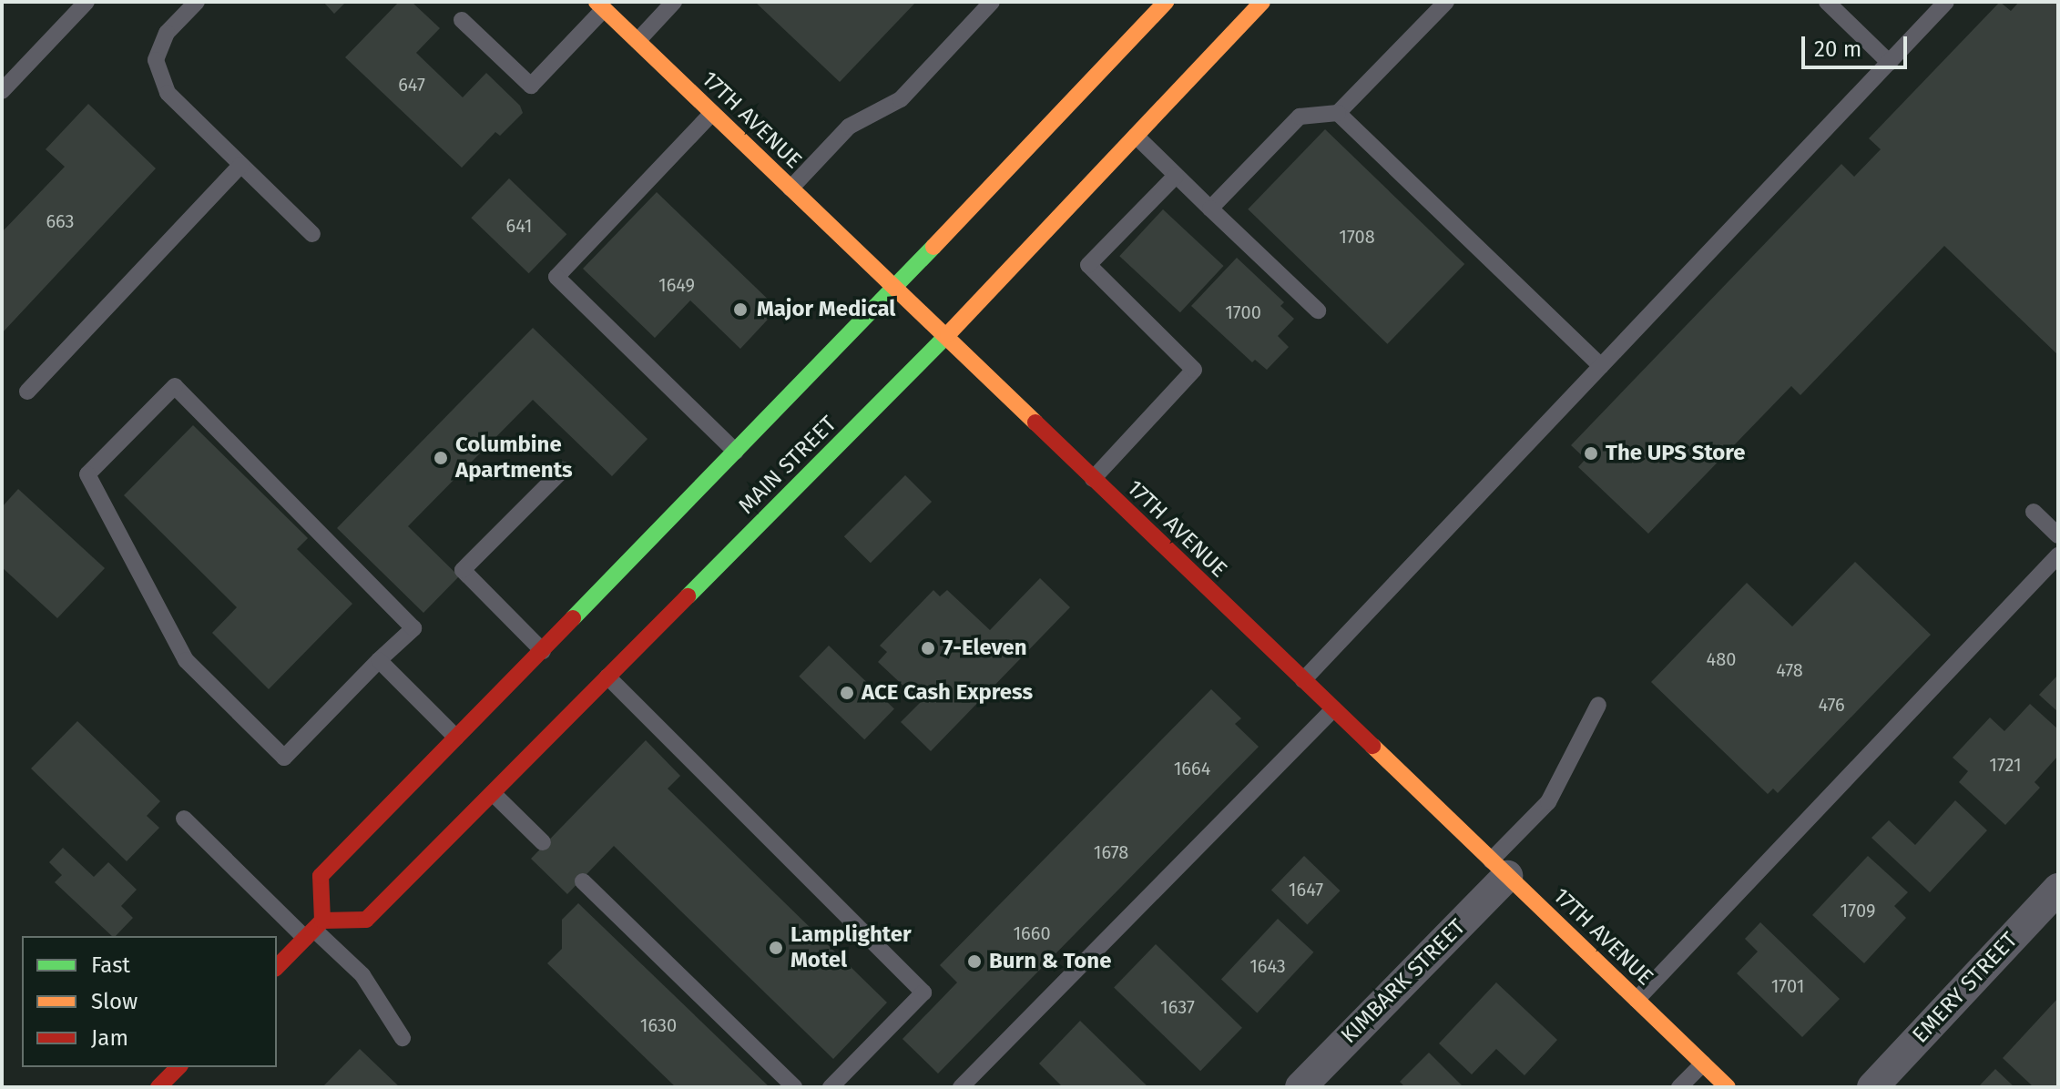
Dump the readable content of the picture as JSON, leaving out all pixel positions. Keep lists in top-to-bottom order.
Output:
{
  "streets": {
    "main road": ["17TH AVENUE", "MAIN STREET"],
    "street": ["KIMBARK STREET", "EMERY STREET"]
  },
  "crossings": [
    ["17TH AVENUE", "MAIN STREET"],
    ["17TH AVENUE", "KIMBARK STREET"]
  ],
  "places": [
    "Major Medical",
    "The UPS Store",
    "Columbine Apartments",
    "7-Eleven",
    "ACE Cash Express",
    "Lamplighter Motel",
    "Burn & Tone"
  ],
  "house_numbers": [
    "647",
    "663",
    "641",
    "1708",
    "1649",
    "1700",
    "480",
    "478",
    "476",
    "1721",
    "1664",
    "1678",
    "1647",
    "1709",
    "1660",
    "1643",
    "1701",
    "1637",
    "1630"
  ],
  "legend": ["Fast", "Slow", "Jam"],
  "scale_bar": "20 m"
}
